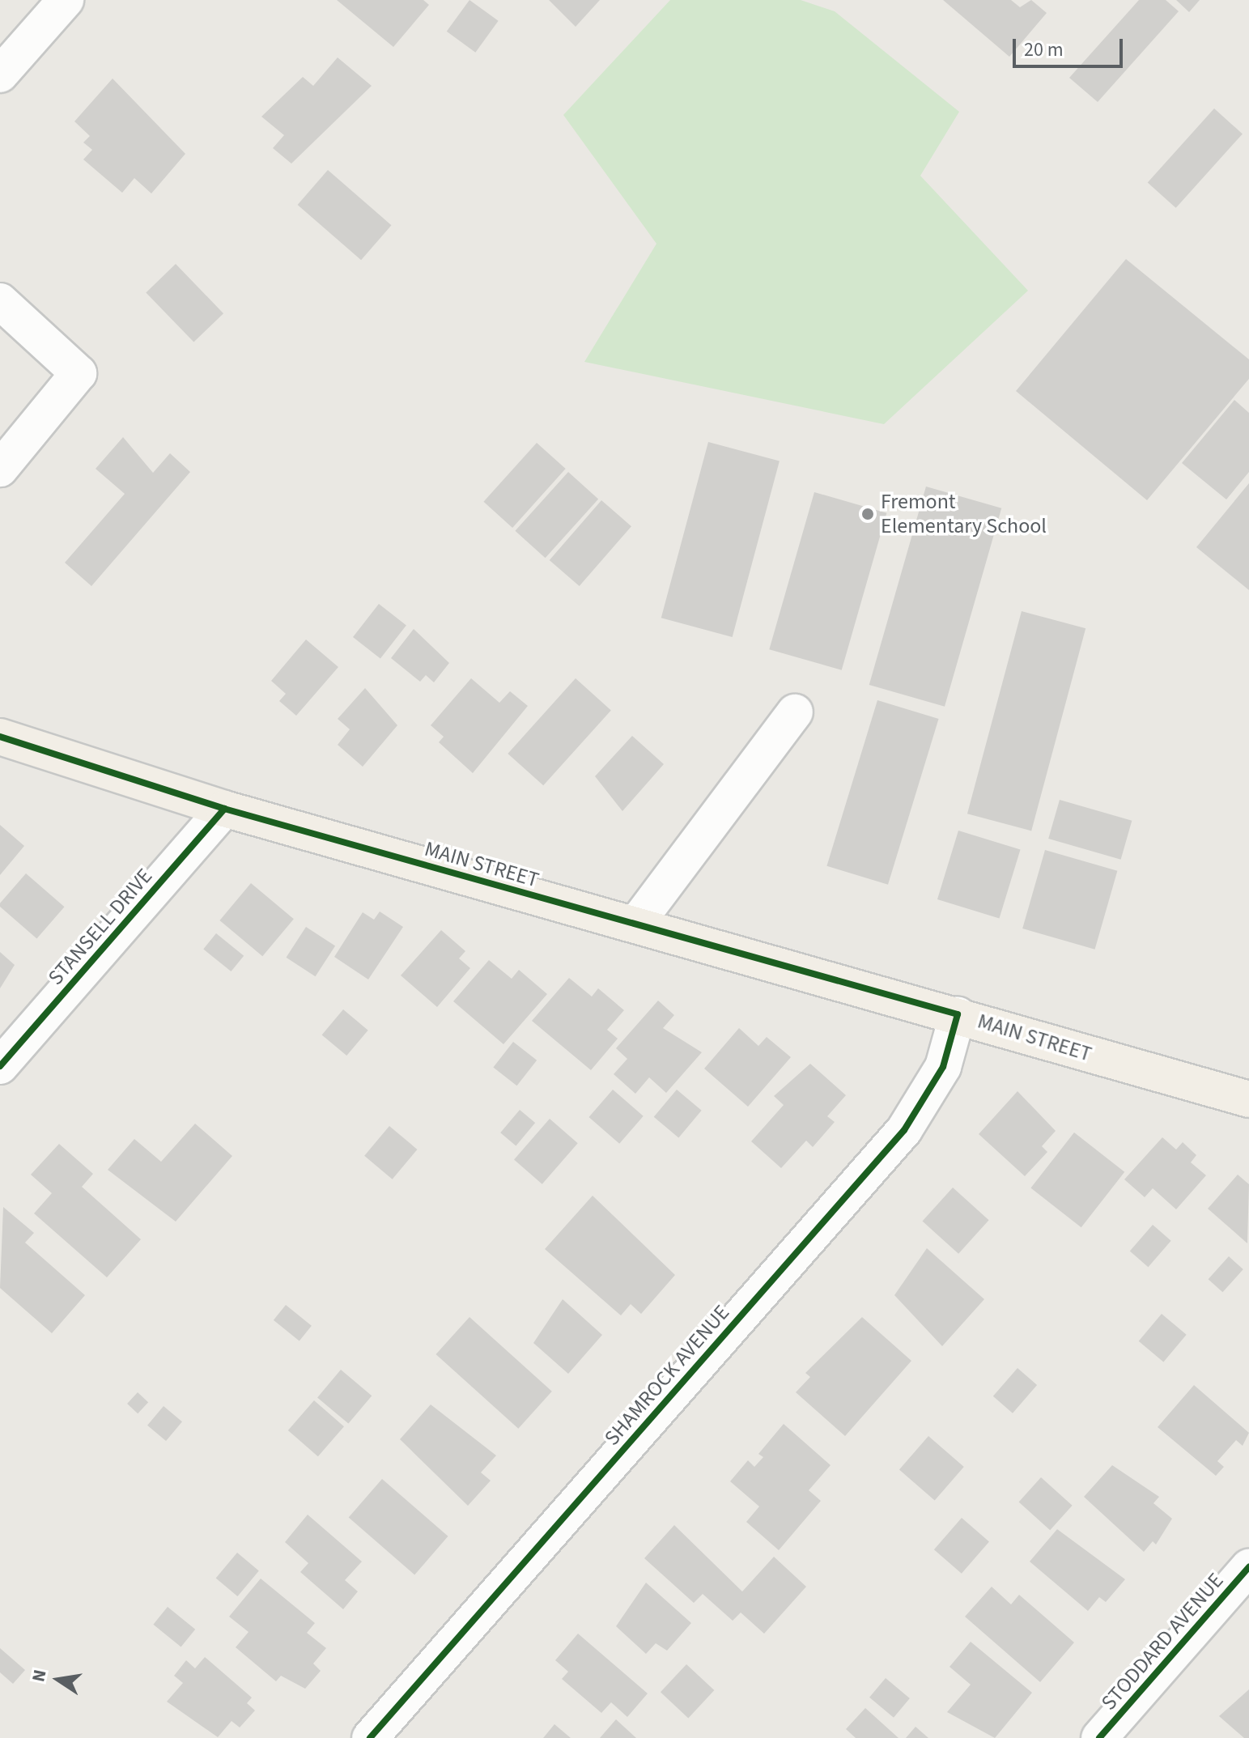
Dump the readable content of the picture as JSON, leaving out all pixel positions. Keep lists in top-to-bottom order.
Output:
{
  "streets": {
    "main road": ["MAIN STREET"],
    "street": ["STANSELL DRIVE", "SHAMROCK AVENUE", "STODDARD AVENUE"]
  },
  "crossings": [
    ["MAIN STREET", "STANSELL DRIVE"],
    ["MAIN STREET", "SHAMROCK AVENUE"]
  ],
  "places": ["Fremont Elementary School"],
  "scale_bar": "20 m",
  "north": "left"
}
